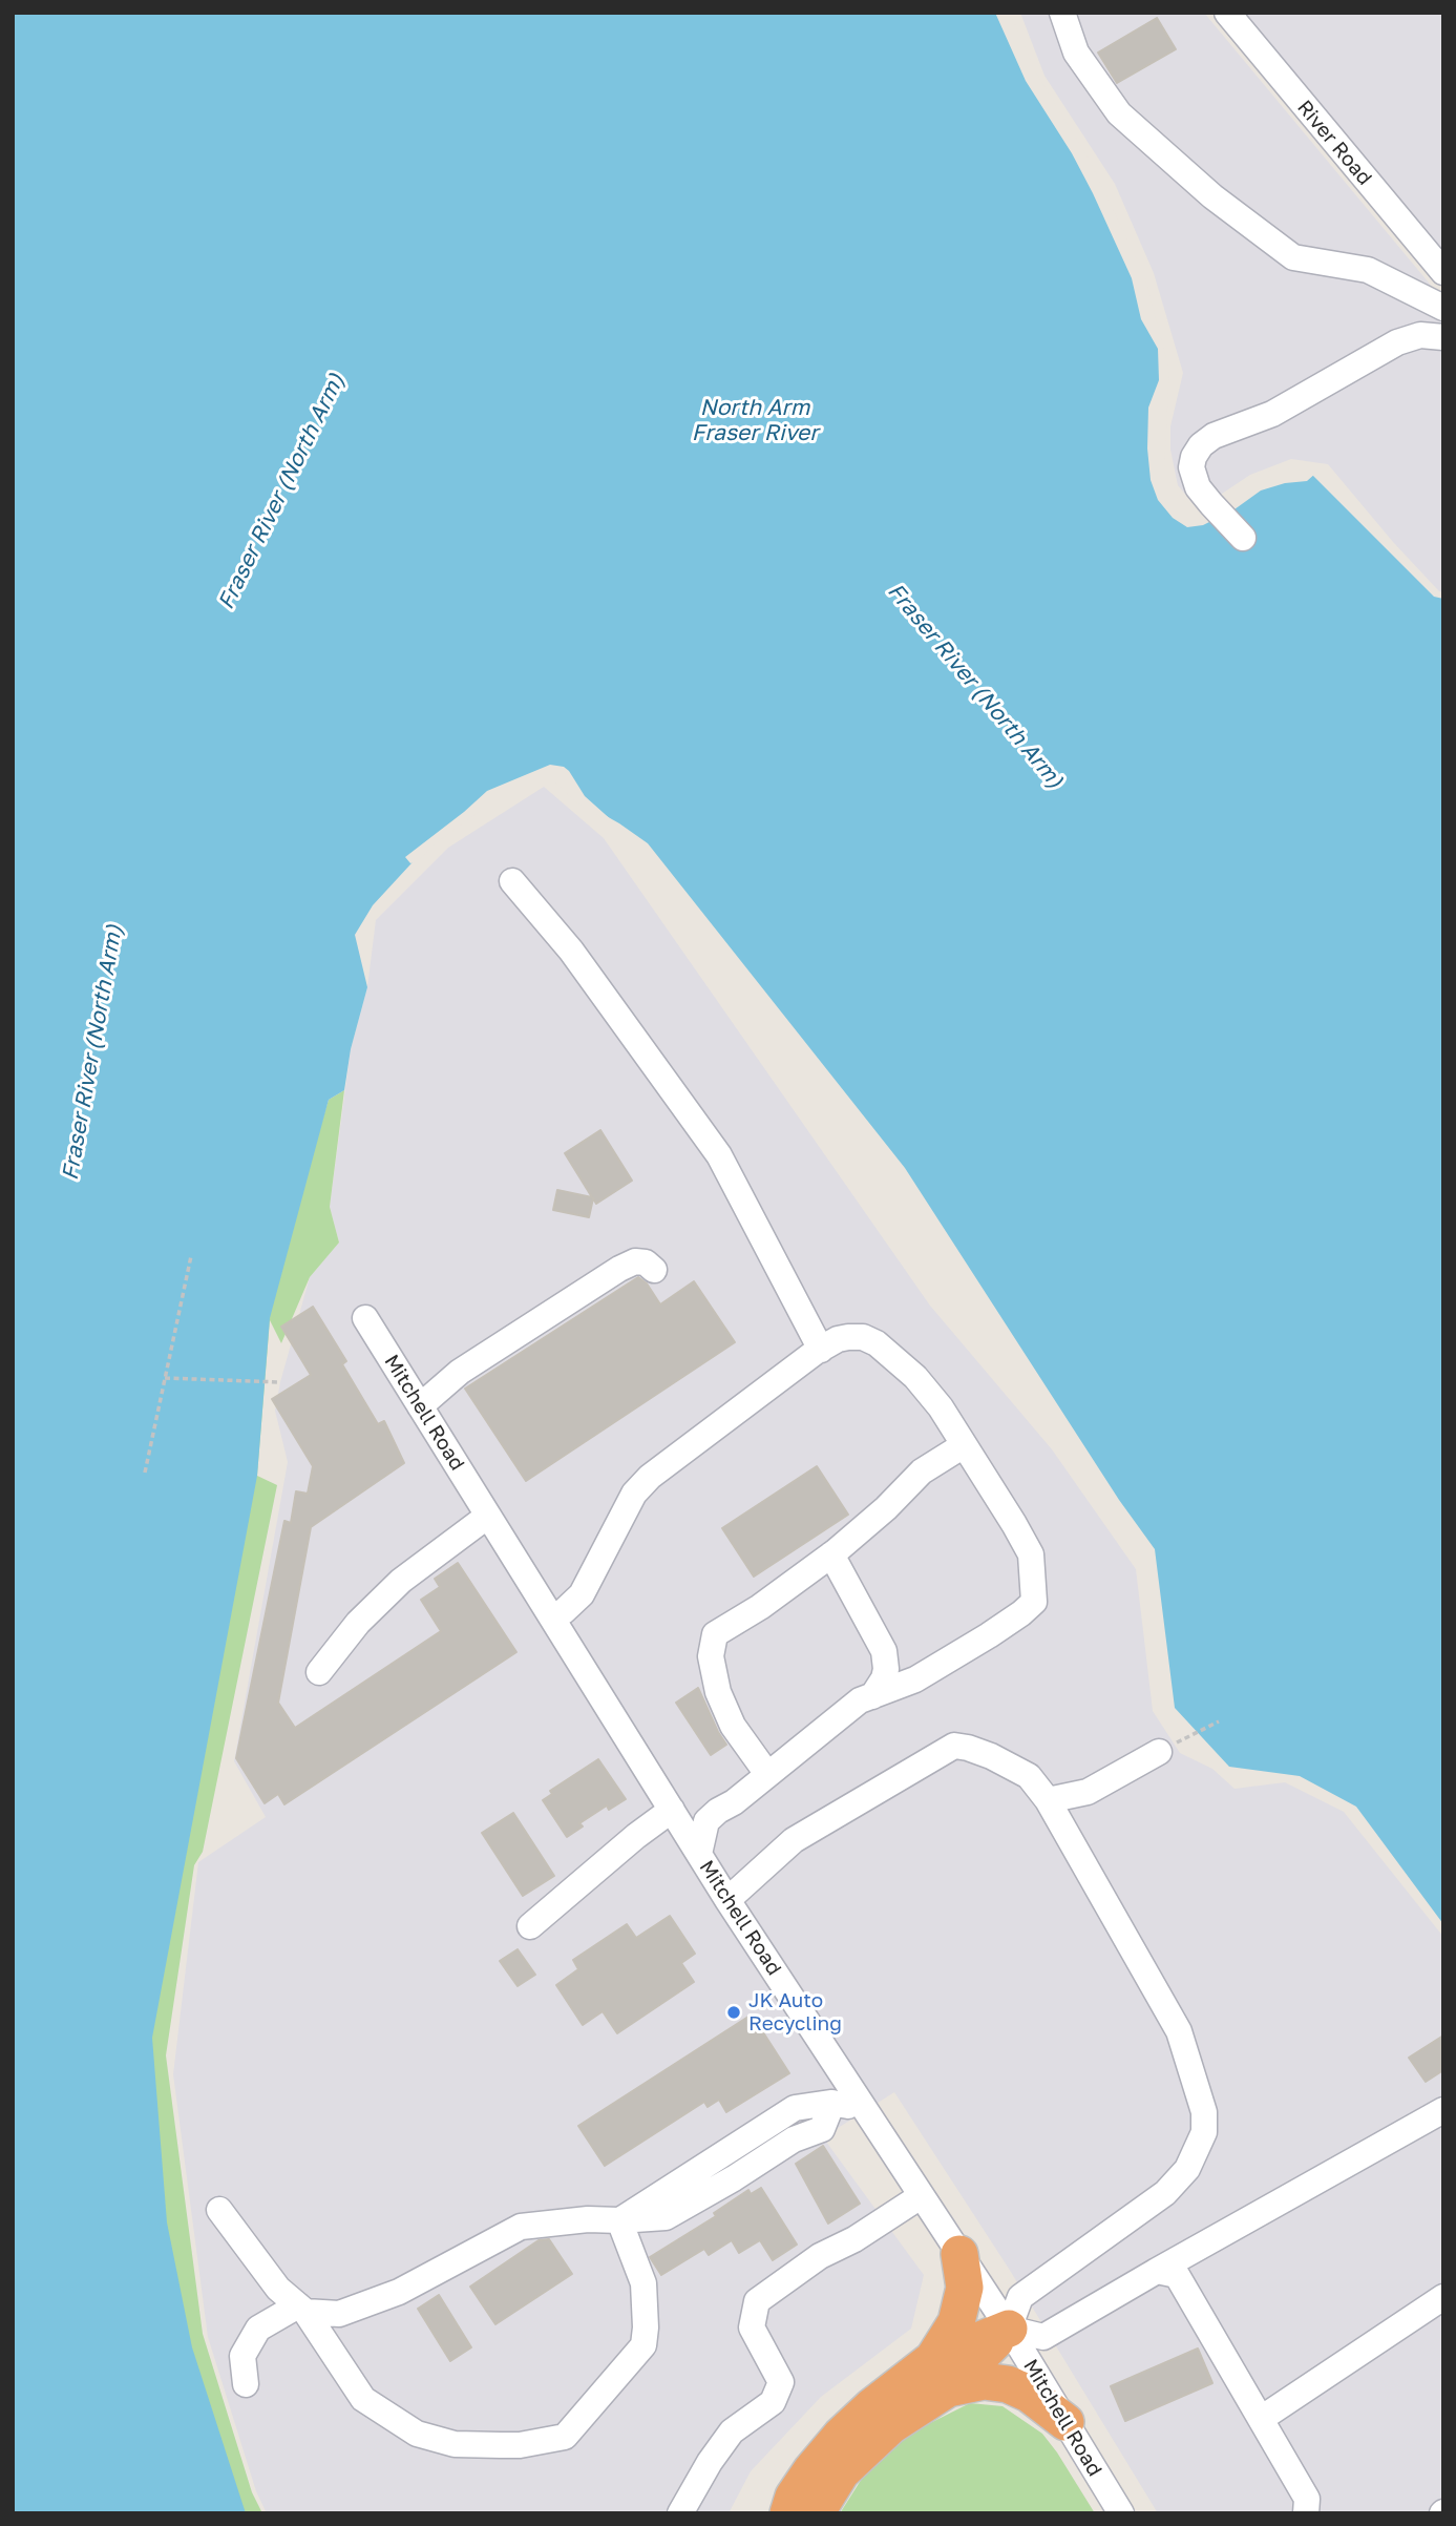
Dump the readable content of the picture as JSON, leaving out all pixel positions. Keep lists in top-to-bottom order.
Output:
{
  "streets": {
    "street": ["River Road", "Mitchell Road"]
  },
  "water": ["North Arm Fraser River", "Fraser River (North Arm)"],
  "places": ["JK Auto Recycling"]
}
